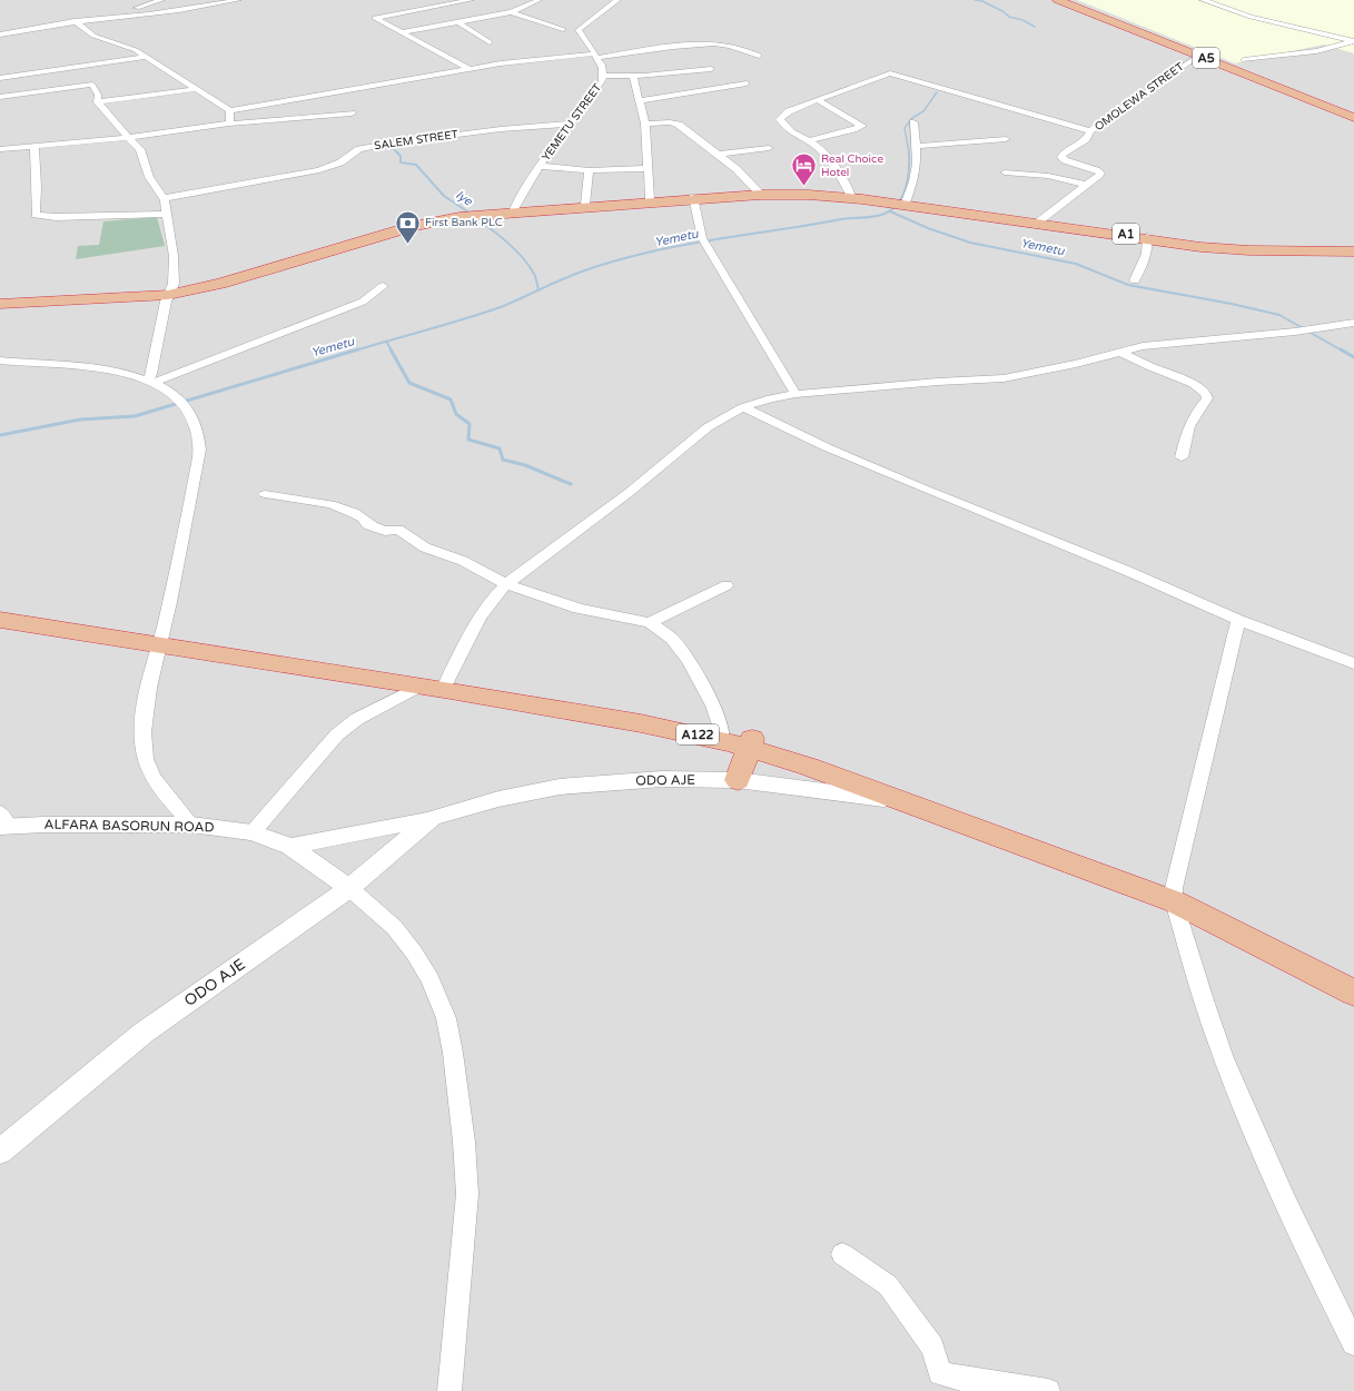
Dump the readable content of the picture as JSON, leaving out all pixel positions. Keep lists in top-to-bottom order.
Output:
{
  "streets": {
    "highway": ["A5", "A1", "A122"],
    "street": [
      "OMOLEWA STREET",
      "YEMETU STREET",
      "SALEM STREET",
      "ODO AJE",
      "ALFARA BASORUN ROAD"
    ]
  },
  "crossings": [
    ["A5", "OMOLEWA STREET"],
    ["YEMETU STREET", "SALEM STREET"],
    ["YEMETU STREET", "A1"],
    ["A122", "ODO AJE"],
    ["ODO AJE", "ALFARA BASORUN ROAD"]
  ],
  "water": ["Iye", "Yemetu"],
  "places": {
    "hotel": ["Real Choice Hotel"],
    "bank": ["First Bank PLC"]
  }
}
